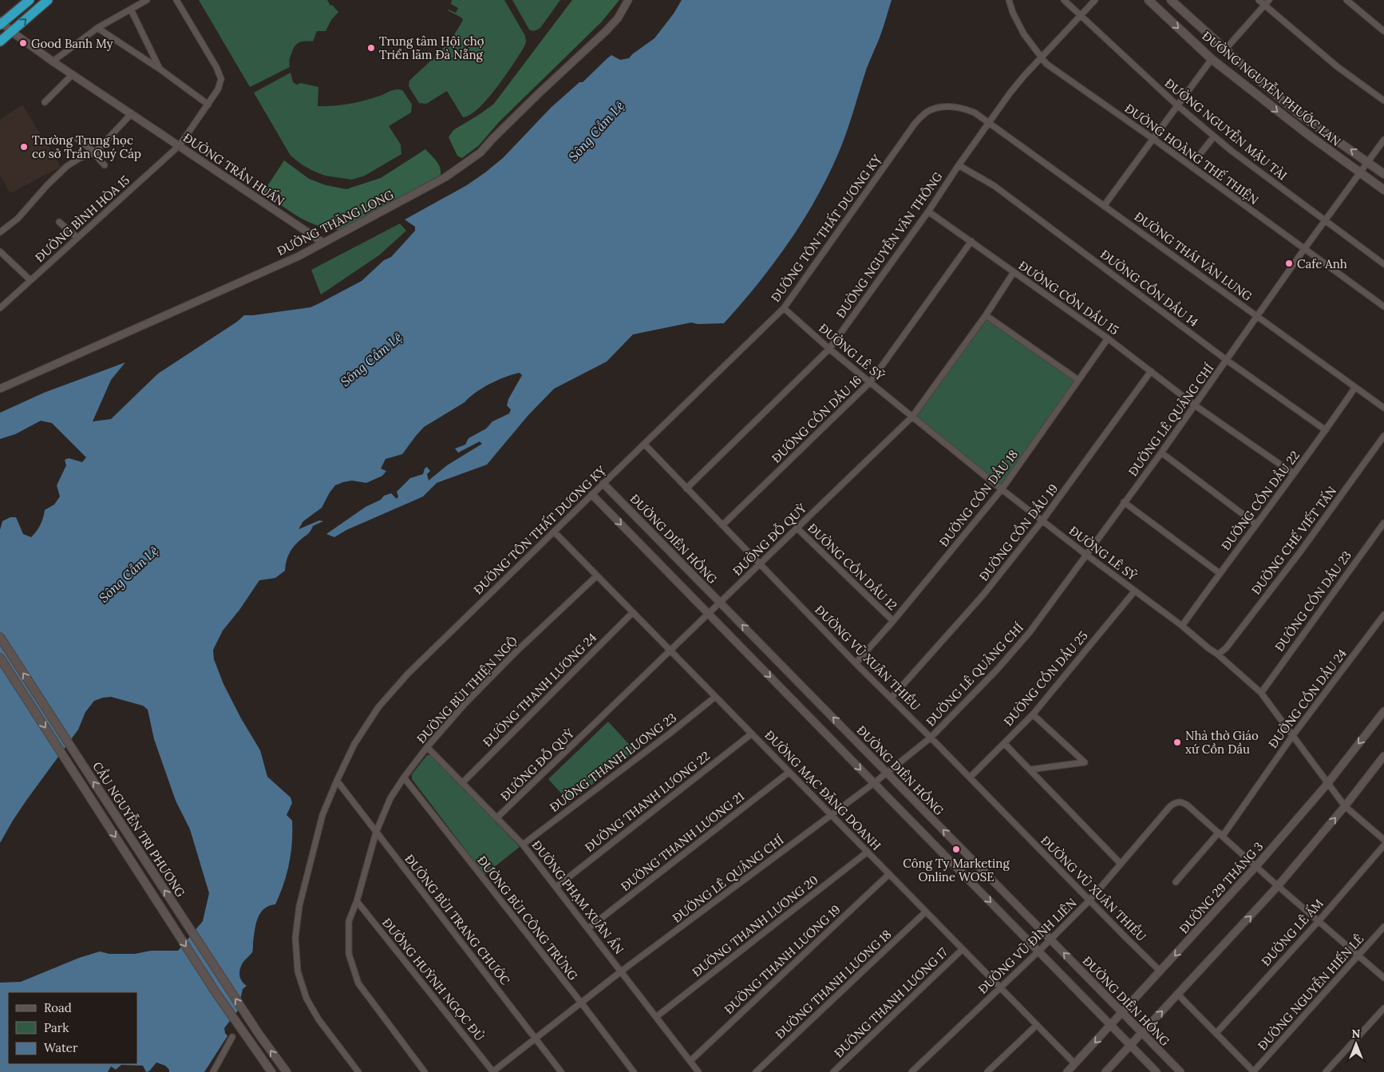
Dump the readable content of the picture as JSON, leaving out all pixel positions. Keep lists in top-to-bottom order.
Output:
{
  "streets": {
    "main road": ["ĐƯỜNG NGUYỄN PHƯỚC LAN", "CẦU NGUYỄN TRI PHƯƠNG"],
    "street": [
      "ĐƯỜNG NGUYỄN MẬU TÀI",
      "ĐƯỜNG HOÀNG THẾ THIỆN",
      "ĐƯỜNG TRẦN HUẤN",
      "ĐƯỜNG BÌNH HÒA 15",
      "ĐƯỜNG THĂNG LONG",
      "ĐƯỜNG TÔN THẤT DƯƠNG KỴ",
      "ĐƯỜNG NGUYỄN VĂN THÔNG",
      "ĐƯỜNG THÁI VĂN LUNG",
      "ĐƯỜNG CỒN DẦU 14",
      "ĐƯỜNG CỒN DẦU 15",
      "ĐƯỜNG LÊ SỸ",
      "ĐƯỜNG CỒN DẦU 16",
      "ĐƯỜNG LÊ QUẢNG CHÍ",
      "ĐƯỜNG CỒN DẦU 18",
      "ĐƯỜNG CỒN DẦU 22",
      "ĐƯỜNG CỒN DẦU 19",
      "ĐƯỜNG DIÊN HỒNG",
      "ĐƯỜNG ĐỖ QUỲ",
      "ĐƯỜNG CHẾ VIẾT TẤN",
      "ĐƯỜNG CỒN DẦU 12",
      "ĐƯỜNG CỒN DẦU 23",
      "ĐƯỜNG VŨ XUÂN THIỀU",
      "ĐƯỜNG CỒN DẦU 25",
      "ĐƯỜNG BÙI THIỆN NGỘ",
      "ĐƯỜNG THANH LƯƠNG 24",
      "ĐƯỜNG CỒN DẦU 24",
      "ĐƯỜNG THANH LƯƠNG 23",
      "ĐƯỜNG MẠC ĐĂNG DOANH",
      "ĐƯỜNG THANH LƯƠNG 22",
      "ĐƯỜNG THANH LƯƠNG 21",
      "ĐƯỜNG 29 THÁNG 3",
      "ĐƯỜNG PHẠM XUÂN ẨN",
      "ĐƯỜNG BÙI CÔNG TRỪNG",
      "ĐƯỜNG BÙI TRANG CHƯỚC",
      "ĐƯỜNG THANH LƯƠNG 20",
      "ĐƯỜNG LÊ ẤM",
      "ĐƯỜNG VŨ ĐÌNH LIÊN",
      "ĐƯỜNG THANH LƯƠNG 19",
      "ĐƯỜNG HUỲNH NGỌC ĐỦ",
      "ĐƯỜNG THANH LƯƠNG 18",
      "ĐƯỜNG NGUYỄN HIẾN LÊ",
      "ĐƯỜNG THANH LƯƠNG 17"
    ]
  },
  "crossings": [
    ["ĐƯỜNG NGUYỄN PHƯỚC LAN", "ĐƯỜNG LÊ QUẢNG CHÍ"],
    ["ĐƯỜNG NGUYỄN MẬU TÀI", "ĐƯỜNG NGUYỄN VĂN THÔNG"],
    ["ĐƯỜNG NGUYỄN MẬU TÀI", "ĐƯỜNG LÊ QUẢNG CHÍ"],
    ["ĐƯỜNG HOÀNG THẾ THIỆN", "ĐƯỜNG NGUYỄN VĂN THÔNG"],
    ["ĐƯỜNG HOÀNG THẾ THIỆN", "ĐƯỜNG LÊ QUẢNG CHÍ"],
    ["ĐƯỜNG TRẦN HUẤN", "ĐƯỜNG BÌNH HÒA 15"],
    ["ĐƯỜNG TRẦN HUẤN", "ĐƯỜNG THĂNG LONG"],
    ["ĐƯỜNG TÔN THẤT DƯƠNG KỴ", "ĐƯỜNG NGUYỄN VĂN THÔNG"],
    ["ĐƯỜNG TÔN THẤT DƯƠNG KỴ", "ĐƯỜNG THÁI VĂN LUNG"],
    ["ĐƯỜNG TÔN THẤT DƯƠNG KỴ", "ĐƯỜNG LÊ SỸ"],
    ["ĐƯỜNG TÔN THẤT DƯƠNG KỴ", "ĐƯỜNG DIÊN HỒNG"],
    ["ĐƯỜNG TÔN THẤT DƯƠNG KỴ", "ĐƯỜNG VŨ XUÂN THIỀU"],
    ["ĐƯỜNG TÔN THẤT DƯƠNG KỴ", "ĐƯỜNG MẠC ĐĂNG DOANH"],
    ["ĐƯỜNG TÔN THẤT DƯƠNG KỴ", "ĐƯỜNG BÙI TRANG CHƯỚC"],
    ["ĐƯỜNG NGUYỄN VĂN THÔNG", "ĐƯỜNG THÁI VĂN LUNG"],
    ["ĐƯỜNG NGUYỄN VĂN THÔNG", "ĐƯỜNG CỒN DẦU 14"],
    ["ĐƯỜNG NGUYỄN VĂN THÔNG", "ĐƯỜNG CỒN DẦU 15"],
    ["ĐƯỜNG NGUYỄN VĂN THÔNG", "ĐƯỜNG LÊ SỸ"],
    ["ĐƯỜNG NGUYỄN VĂN THÔNG", "ĐƯỜNG VŨ XUÂN THIỀU"],
    ["ĐƯỜNG THÁI VĂN LUNG", "ĐƯỜNG LÊ QUẢNG CHÍ"],
    ["ĐƯỜNG THÁI VĂN LUNG", "ĐƯỜNG CỒN DẦU 22"],
    ["ĐƯỜNG CỒN DẦU 14", "ĐƯỜNG LÊ QUẢNG CHÍ"],
    ["ĐƯỜNG CỒN DẦU 14", "ĐƯỜNG CỒN DẦU 22"],
    ["ĐƯỜNG CỒN DẦU 15", "ĐƯỜNG CỒN DẦU 16"],
    ["ĐƯỜNG CỒN DẦU 15", "ĐƯỜNG LÊ QUẢNG CHÍ"],
    ["ĐƯỜNG CỒN DẦU 15", "ĐƯỜNG CỒN DẦU 18"],
    ["ĐƯỜNG CỒN DẦU 15", "ĐƯỜNG CỒN DẦU 22"],
    ["ĐƯỜNG CỒN DẦU 15", "ĐƯỜNG CỒN DẦU 19"],
    ["ĐƯỜNG CỒN DẦU 15", "ĐƯỜNG ĐỖ QUỲ"],
    ["ĐƯỜNG LÊ SỸ", "ĐƯỜNG CỒN DẦU 16"],
    ["ĐƯỜNG LÊ SỸ", "ĐƯỜNG LÊ QUẢNG CHÍ"],
    ["ĐƯỜNG LÊ SỸ", "ĐƯỜNG CỒN DẦU 18"],
    ["ĐƯỜNG LÊ SỸ", "ĐƯỜNG CỒN DẦU 22"],
    ["ĐƯỜNG LÊ SỸ", "ĐƯỜNG CỒN DẦU 19"],
    ["ĐƯỜNG LÊ SỸ", "ĐƯỜNG ĐỖ QUỲ"],
    ["ĐƯỜNG LÊ SỸ", "ĐƯỜNG CHẾ VIẾT TẤN"],
    ["ĐƯỜNG LÊ SỸ", "ĐƯỜNG CỒN DẦU 23"],
    ["ĐƯỜNG LÊ SỸ", "ĐƯỜNG CỒN DẦU 25"],
    ["ĐƯỜNG LÊ SỸ", "ĐƯỜNG CỒN DẦU 24"],
    ["ĐƯỜNG LÊ SỸ", "ĐƯỜNG 29 THÁNG 3"],
    ["ĐƯỜNG CỒN DẦU 16", "ĐƯỜNG VŨ XUÂN THIỀU"],
    ["ĐƯỜNG LÊ QUẢNG CHÍ", "ĐƯỜNG DIÊN HỒNG"],
    ["ĐƯỜNG LÊ QUẢNG CHÍ", "ĐƯỜNG VŨ XUÂN THIỀU"],
    ["ĐƯỜNG LÊ QUẢNG CHÍ", "ĐƯỜNG MẠC ĐĂNG DOANH"],
    ["ĐƯỜNG LÊ QUẢNG CHÍ", "ĐƯỜNG PHẠM XUÂN ẨN"],
    ["ĐƯỜNG LÊ QUẢNG CHÍ", "ĐƯỜNG BÙI CÔNG TRỪNG"],
    ["ĐƯỜNG LÊ QUẢNG CHÍ", "ĐƯỜNG BÙI TRANG CHƯỚC"],
    ["ĐƯỜNG LÊ QUẢNG CHÍ", "ĐƯỜNG HUỲNH NGỌC ĐỦ"],
    ["ĐƯỜNG CỒN DẦU 18", "ĐƯỜNG CỒN DẦU 12"],
    ["ĐƯỜNG CỒN DẦU 18", "ĐƯỜNG VŨ XUÂN THIỀU"],
    ["ĐƯỜNG CỒN DẦU 19", "ĐƯỜNG VŨ XUÂN THIỀU"],
    ["ĐƯỜNG DIÊN HỒNG", "ĐƯỜNG ĐỖ QUỲ"],
    ["ĐƯỜNG DIÊN HỒNG", "ĐƯỜNG 29 THÁNG 3"],
    ["ĐƯỜNG DIÊN HỒNG", "ĐƯỜNG VŨ ĐÌNH LIÊN"],
    ["ĐƯỜNG ĐỖ QUỲ", "ĐƯỜNG CỒN DẦU 12"],
    ["ĐƯỜNG ĐỖ QUỲ", "ĐƯỜNG VŨ XUÂN THIỀU"],
    ["ĐƯỜNG ĐỖ QUỲ", "ĐƯỜNG MẠC ĐĂNG DOANH"],
    ["ĐƯỜNG ĐỖ QUỲ", "ĐƯỜNG PHẠM XUÂN ẨN"],
    ["ĐƯỜNG VŨ XUÂN THIỀU", "ĐƯỜNG CỒN DẦU 25"],
    ["ĐƯỜNG VŨ XUÂN THIỀU", "ĐƯỜNG 29 THÁNG 3"],
    ["ĐƯỜNG VŨ XUÂN THIỀU", "ĐƯỜNG VŨ ĐÌNH LIÊN"],
    ["ĐƯỜNG BÙI THIỆN NGỘ", "ĐƯỜNG MẠC ĐĂNG DOANH"],
    ["ĐƯỜNG BÙI THIỆN NGỘ", "ĐƯỜNG PHẠM XUÂN ẨN"],
    ["ĐƯỜNG BÙI THIỆN NGỘ", "ĐƯỜNG BÙI CÔNG TRỪNG"],
    ["ĐƯỜNG BÙI THIỆN NGỘ", "ĐƯỜNG BÙI TRANG CHƯỚC"],
    ["ĐƯỜNG BÙI THIỆN NGỘ", "ĐƯỜNG HUỲNH NGỌC ĐỦ"],
    ["ĐƯỜNG THANH LƯƠNG 24", "ĐƯỜNG MẠC ĐĂNG DOANH"],
    ["ĐƯỜNG THANH LƯƠNG 24", "ĐƯỜNG PHẠM XUÂN ẨN"],
    ["ĐƯỜNG CỒN DẦU 24", "ĐƯỜNG VŨ ĐÌNH LIÊN"],
    ["ĐƯỜNG THANH LƯƠNG 23", "ĐƯỜNG MẠC ĐĂNG DOANH"],
    ["ĐƯỜNG THANH LƯƠNG 23", "ĐƯỜNG PHẠM XUÂN ẨN"],
    ["ĐƯỜNG MẠC ĐĂNG DOANH", "ĐƯỜNG THANH LƯƠNG 22"],
    ["ĐƯỜNG MẠC ĐĂNG DOANH", "ĐƯỜNG THANH LƯƠNG 21"],
    ["ĐƯỜNG MẠC ĐĂNG DOANH", "ĐƯỜNG 29 THÁNG 3"],
    ["ĐƯỜNG MẠC ĐĂNG DOANH", "ĐƯỜNG THANH LƯƠNG 20"],
    ["ĐƯỜNG MẠC ĐĂNG DOANH", "ĐƯỜNG VŨ ĐÌNH LIÊN"],
    ["ĐƯỜNG MẠC ĐĂNG DOANH", "ĐƯỜNG THANH LƯƠNG 19"],
    ["ĐƯỜNG MẠC ĐĂNG DOANH", "ĐƯỜNG THANH LƯƠNG 18"],
    ["ĐƯỜNG MẠC ĐĂNG DOANH", "ĐƯỜNG THANH LƯƠNG 17"],
    ["ĐƯỜNG THANH LƯƠNG 22", "ĐƯỜNG PHẠM XUÂN ẨN"],
    ["ĐƯỜNG THANH LƯƠNG 21", "ĐƯỜNG PHẠM XUÂN ẨN"],
    ["ĐƯỜNG 29 THÁNG 3", "ĐƯỜNG VŨ ĐÌNH LIÊN"],
    ["ĐƯỜNG PHẠM XUÂN ẨN", "ĐƯỜNG THANH LƯƠNG 20"],
    ["ĐƯỜNG PHẠM XUÂN ẨN", "ĐƯỜNG THANH LƯƠNG 19"],
    ["ĐƯỜNG LÊ ẤM", "ĐƯỜNG VŨ ĐÌNH LIÊN"],
    ["ĐƯỜNG VŨ ĐÌNH LIÊN", "ĐƯỜNG NGUYỄN HIẾN LÊ"]
  ],
  "water": ["Sông Cẩm Lệ"],
  "places": [
    "Good Banh My",
    "Trung tâm Hội chợ Triển lãm Đà Nẵng",
    "Trường Trung học cơ sở Trần Quý Cáp",
    "Cafe Anh",
    "Nhà thờ Giáo xứ Cồn Dầu",
    "Công Ty Marketing Online WOSE"
  ],
  "legend": ["Road", "Park", "Water"],
  "north": "top"
}
